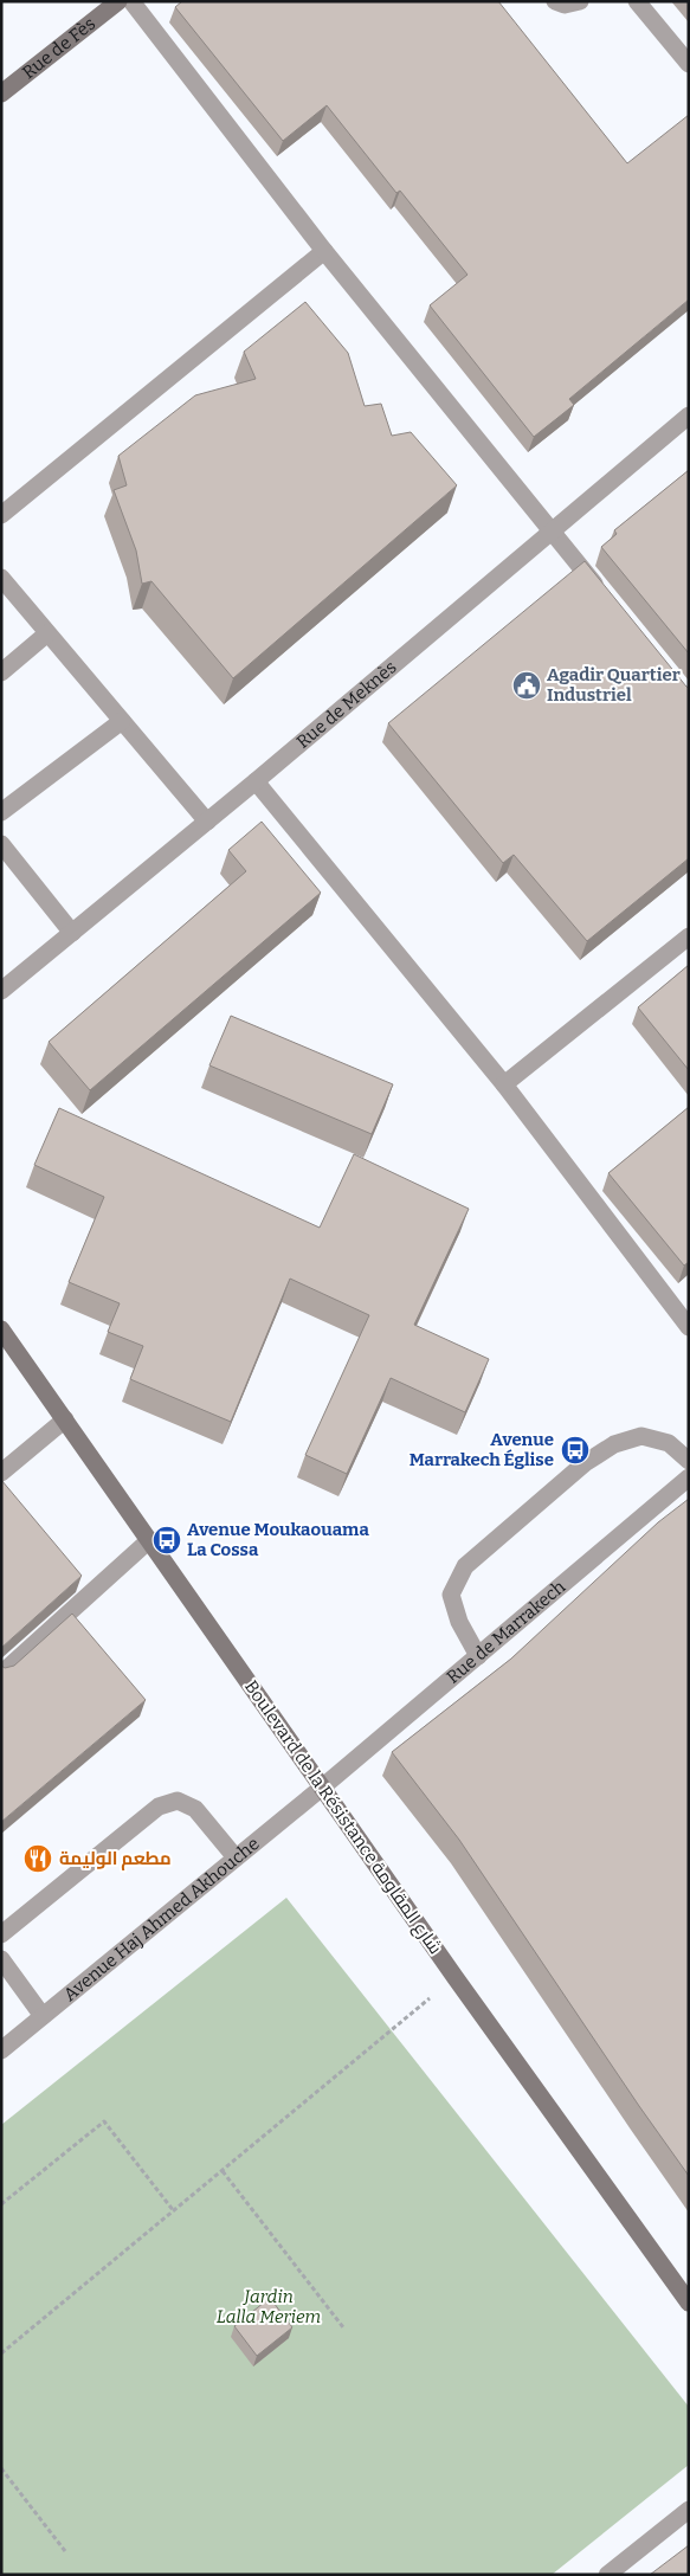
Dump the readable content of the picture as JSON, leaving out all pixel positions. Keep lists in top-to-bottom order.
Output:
{
  "streets": {
    "street": [
      "Rue de Fès",
      "Rue de Meknès",
      "Rue de Marrakech",
      "Boulevard de la Résistance شارع المقاومة",
      "Avenue Haj Ahmed Akhouche"
    ]
  },
  "crossings": [
    ["Rue de Marrakech", "Boulevard de la Résistance شارع المقاومة"],
    ["Rue de Marrakech", "Avenue Haj Ahmed Akhouche"],
    ["Boulevard de la Résistance شارع المقاومة", "Avenue Haj Ahmed Akhouche"]
  ],
  "parks": ["Jardin Lalla Meriem"],
  "places": {
    "public building": ["Agadir Quartier Industriel"],
    "bus stop": ["Avenue Marrakech Église", "Avenue Moukaouama La Cossa"],
    "restaurant": ["مطعم الوليمة"]
  }
}
